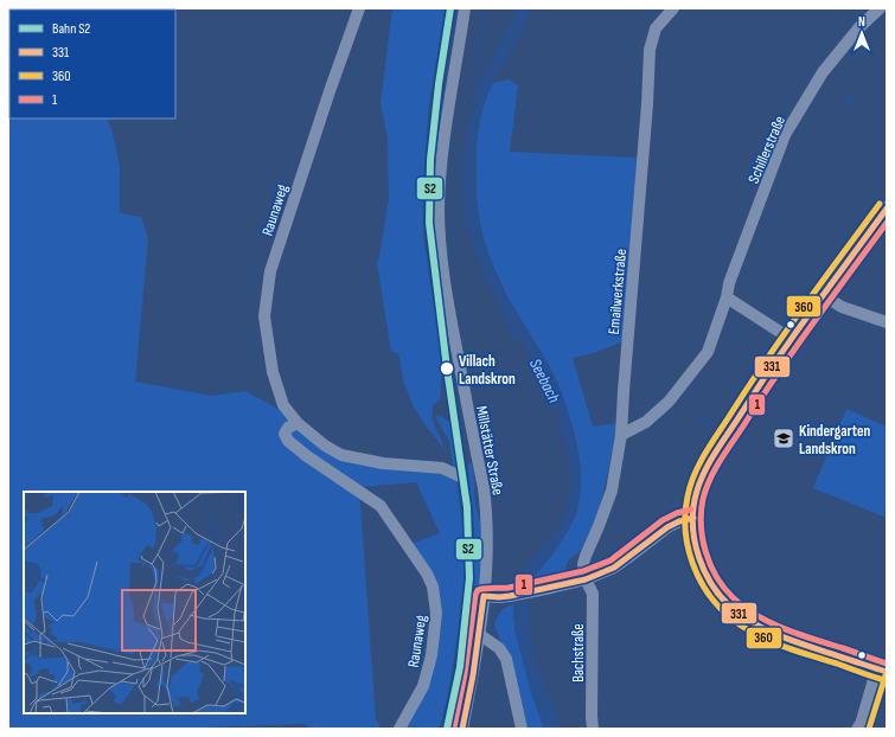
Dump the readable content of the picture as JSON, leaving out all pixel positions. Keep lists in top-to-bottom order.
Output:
{
  "streets": {
    "street": [
      "Schillerstraße",
      "Raunaweg",
      "Emailwerkstraße",
      "Millstätter Straße",
      "Bachstraße"
    ]
  },
  "crossings": [
    ["Schillerstraße", "Emailwerkstraße"],
    ["Emailwerkstraße", "Bachstraße"]
  ],
  "water": ["Seebach"],
  "places": {
    "other": ["Villach Landskron"],
    "school or university": ["Kindergarten Landskron"]
  },
  "lines": [
    "rail line S2",
    "transit line 360",
    "transit line 331",
    "transit line 1"
  ],
  "legend": [
    "Bahn S2",
    "331",
    "360",
    "1"
  ],
  "north": "top"
}
